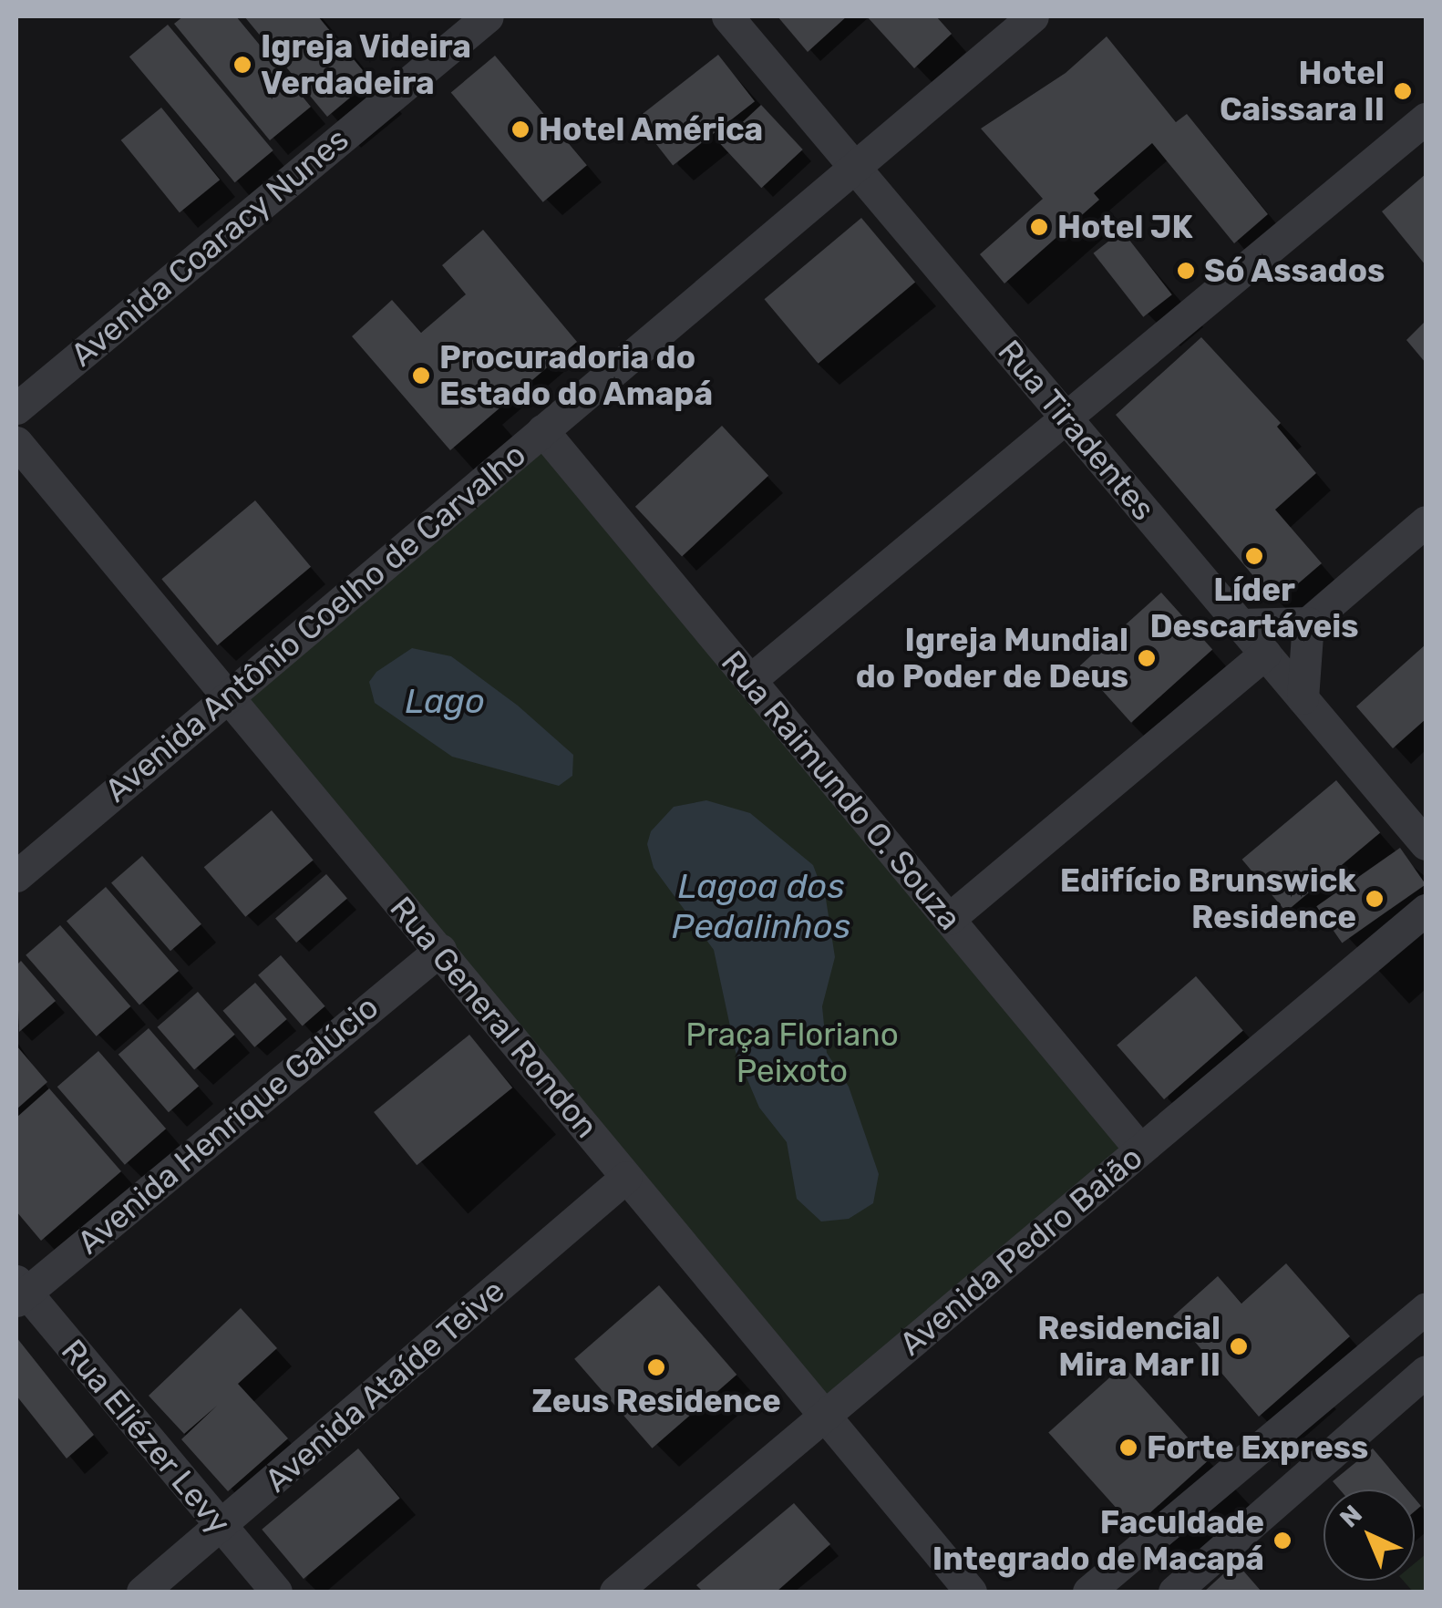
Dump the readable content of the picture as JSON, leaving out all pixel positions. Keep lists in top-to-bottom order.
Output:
{
  "streets": {
    "street": [
      "Avenida Coaracy Nunes",
      "Rua Tiradentes",
      "Avenida Antônio Coelho de Carvalho",
      "Rua Raimundo O. Souza",
      "Rua General Rondon",
      "Avenida Henrique Galúcio",
      "Avenida Pedro Baião",
      "Avenida Ataíde Teive",
      "Rua Eliézer Levy"
    ]
  },
  "crossings": [
    ["Rua Tiradentes", "Avenida Antônio Coelho de Carvalho"],
    ["Avenida Antônio Coelho de Carvalho", "Rua Raimundo O. Souza"],
    ["Avenida Antônio Coelho de Carvalho", "Rua General Rondon"],
    ["Rua Raimundo O. Souza", "Avenida Pedro Baião"],
    ["Rua General Rondon", "Avenida Henrique Galúcio"],
    ["Rua General Rondon", "Avenida Pedro Baião"],
    ["Rua General Rondon", "Avenida Ataíde Teive"],
    ["Avenida Henrique Galúcio", "Rua Eliézer Levy"],
    ["Avenida Ataíde Teive", "Rua Eliézer Levy"]
  ],
  "water": ["Lago", "Lagoa dos Pedalinhos"],
  "parks": ["Praça Floriano Peixoto"],
  "places": [
    "Igreja Videira Verdadeira",
    "Hotel Caissara II",
    "Hotel América",
    "Hotel JK",
    "Só Assados",
    "Procuradoria do Estado do Amapá",
    "Líder Descartáveis",
    "Igreja Mundial do Poder de Deus",
    "Edifício Brunswick Residence",
    "Residencial Mira Mar II",
    "Zeus Residence",
    "Forte Express",
    "Faculdade Integrado de Macapá"
  ],
  "north": "top left"
}
